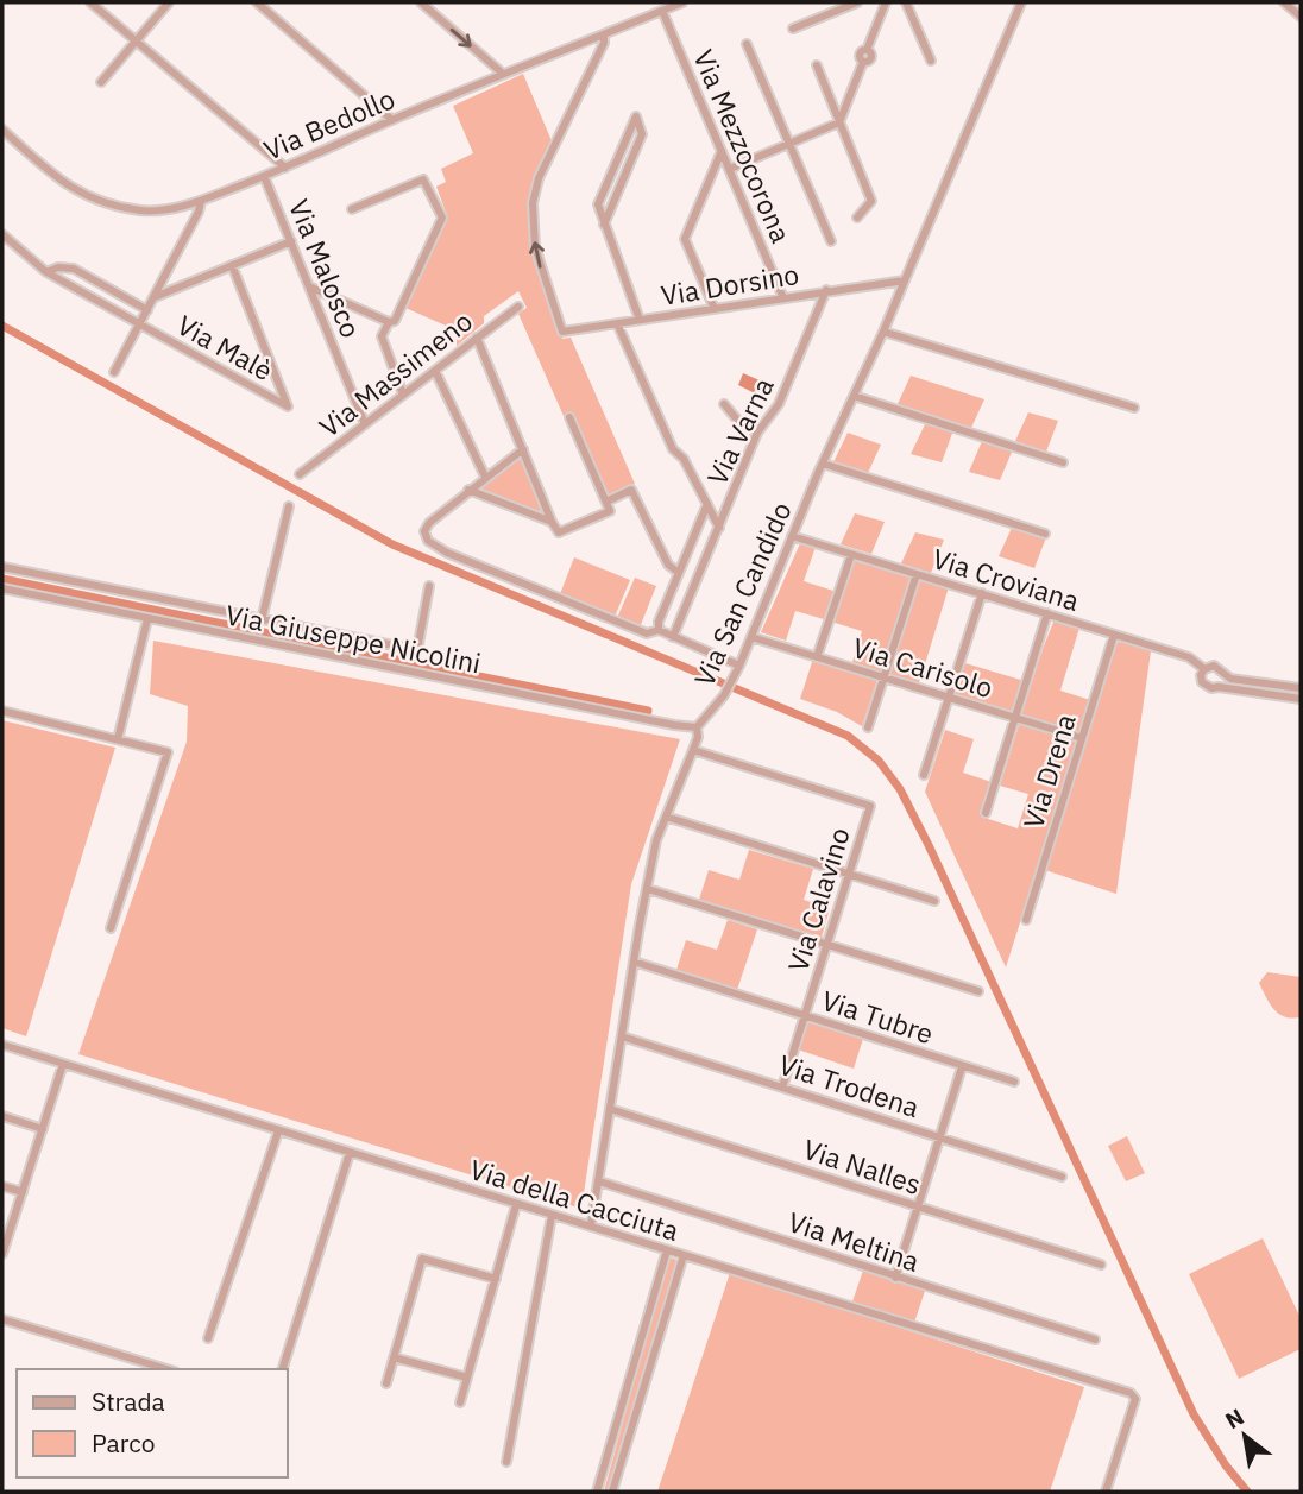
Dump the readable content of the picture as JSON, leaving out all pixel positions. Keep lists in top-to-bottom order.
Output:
{
  "streets": {
    "street": [
      "Via Bedollo",
      "Via Mezzocorona",
      "Via Malosco",
      "Via Dorsino",
      "Via Malè",
      "Via Massimeno",
      "Via Varna",
      "Via Croviana",
      "Via San Candido",
      "Via Giuseppe Nicolini",
      "Via Carisolo",
      "Via Drena",
      "Via Calavino",
      "Via Tubre",
      "Via Trodena",
      "Via Nalles",
      "Via della Cacciuta",
      "Via Meltina"
    ]
  },
  "crossings": [
    ["Via Bedollo", "Via Mezzocorona"],
    ["Via Bedollo", "Via Malosco"],
    ["Via Bedollo", "Via Dorsino"],
    ["Via Mezzocorona", "Via Dorsino"],
    ["Via Malosco", "Via Massimeno"],
    ["Via Dorsino", "Via Varna"],
    ["Via Dorsino", "Via San Candido"],
    ["Via Croviana", "Via San Candido"],
    ["Via Croviana", "Via Drena"],
    ["Via San Candido", "Via Giuseppe Nicolini"],
    ["Via San Candido", "Via Carisolo"],
    ["Via Carisolo", "Via Drena"],
    ["Via Calavino", "Via Tubre"],
    ["Via Calavino", "Via Trodena"]
  ],
  "legend": ["Strada", "Parco"],
  "north": "top left"
}
